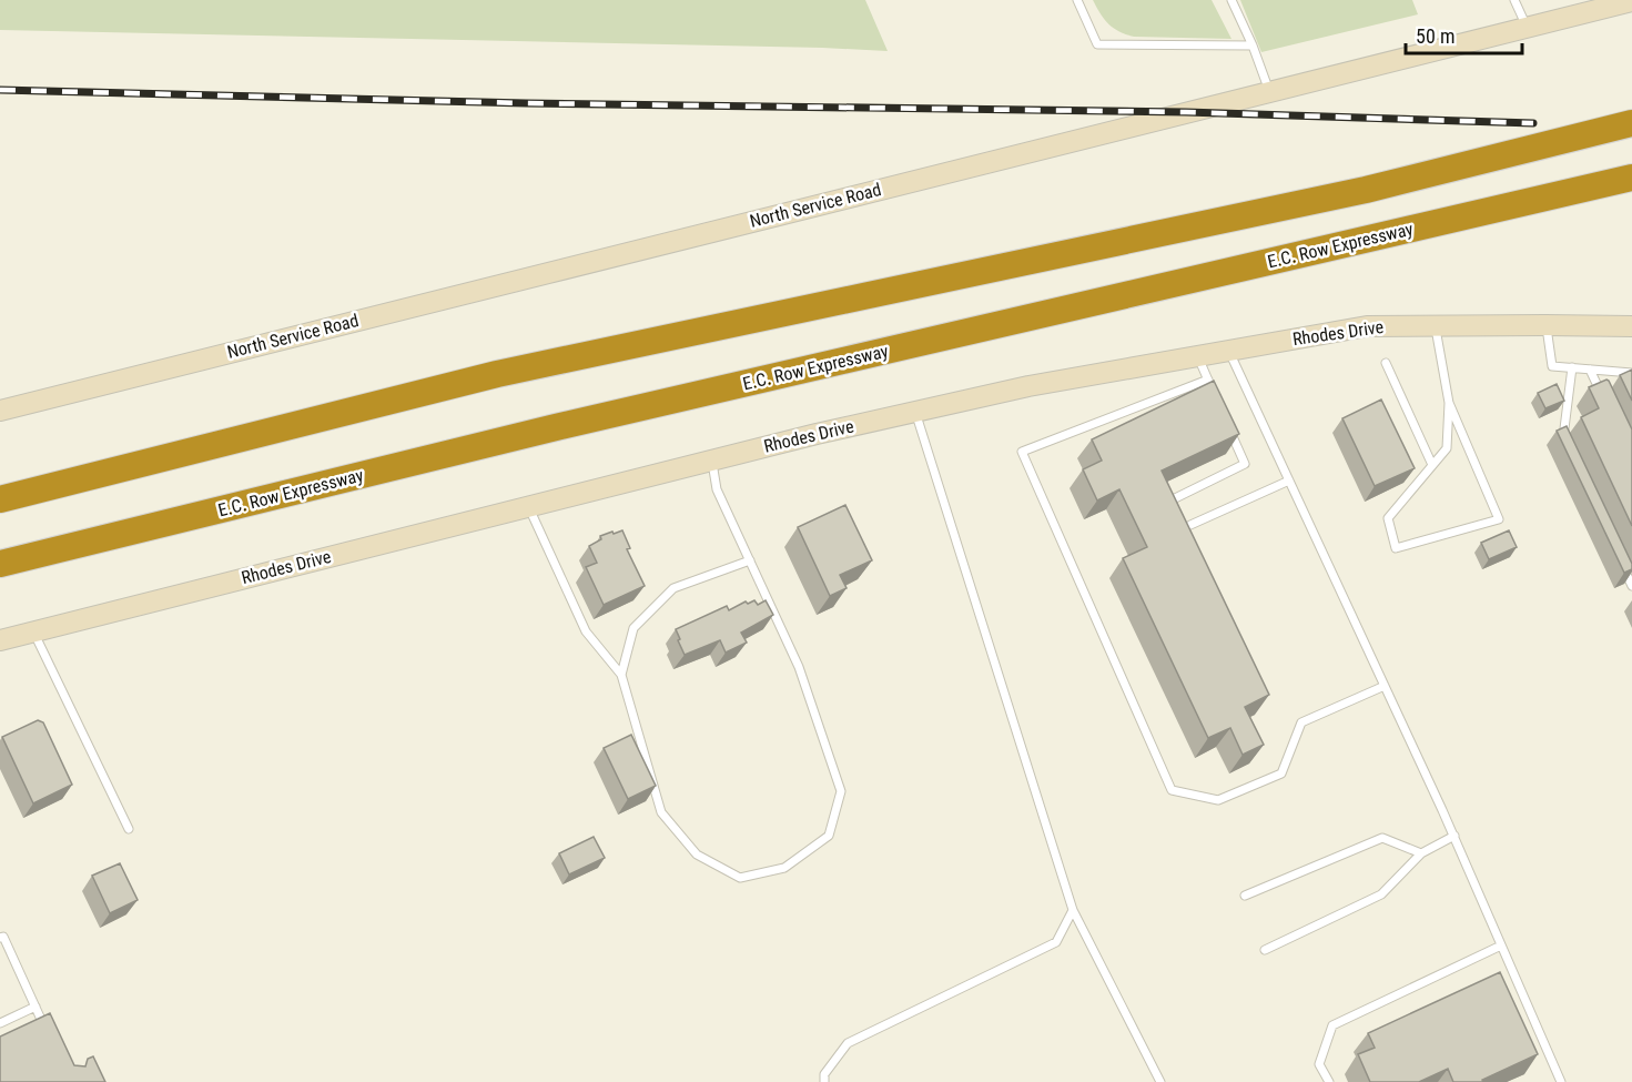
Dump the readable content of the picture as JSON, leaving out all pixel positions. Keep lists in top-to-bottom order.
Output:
{
  "streets": {
    "highway": ["E.C. Row Expressway"],
    "street": ["North Service Road", "Rhodes Drive"]
  },
  "scale_bar": "50 m"
}
